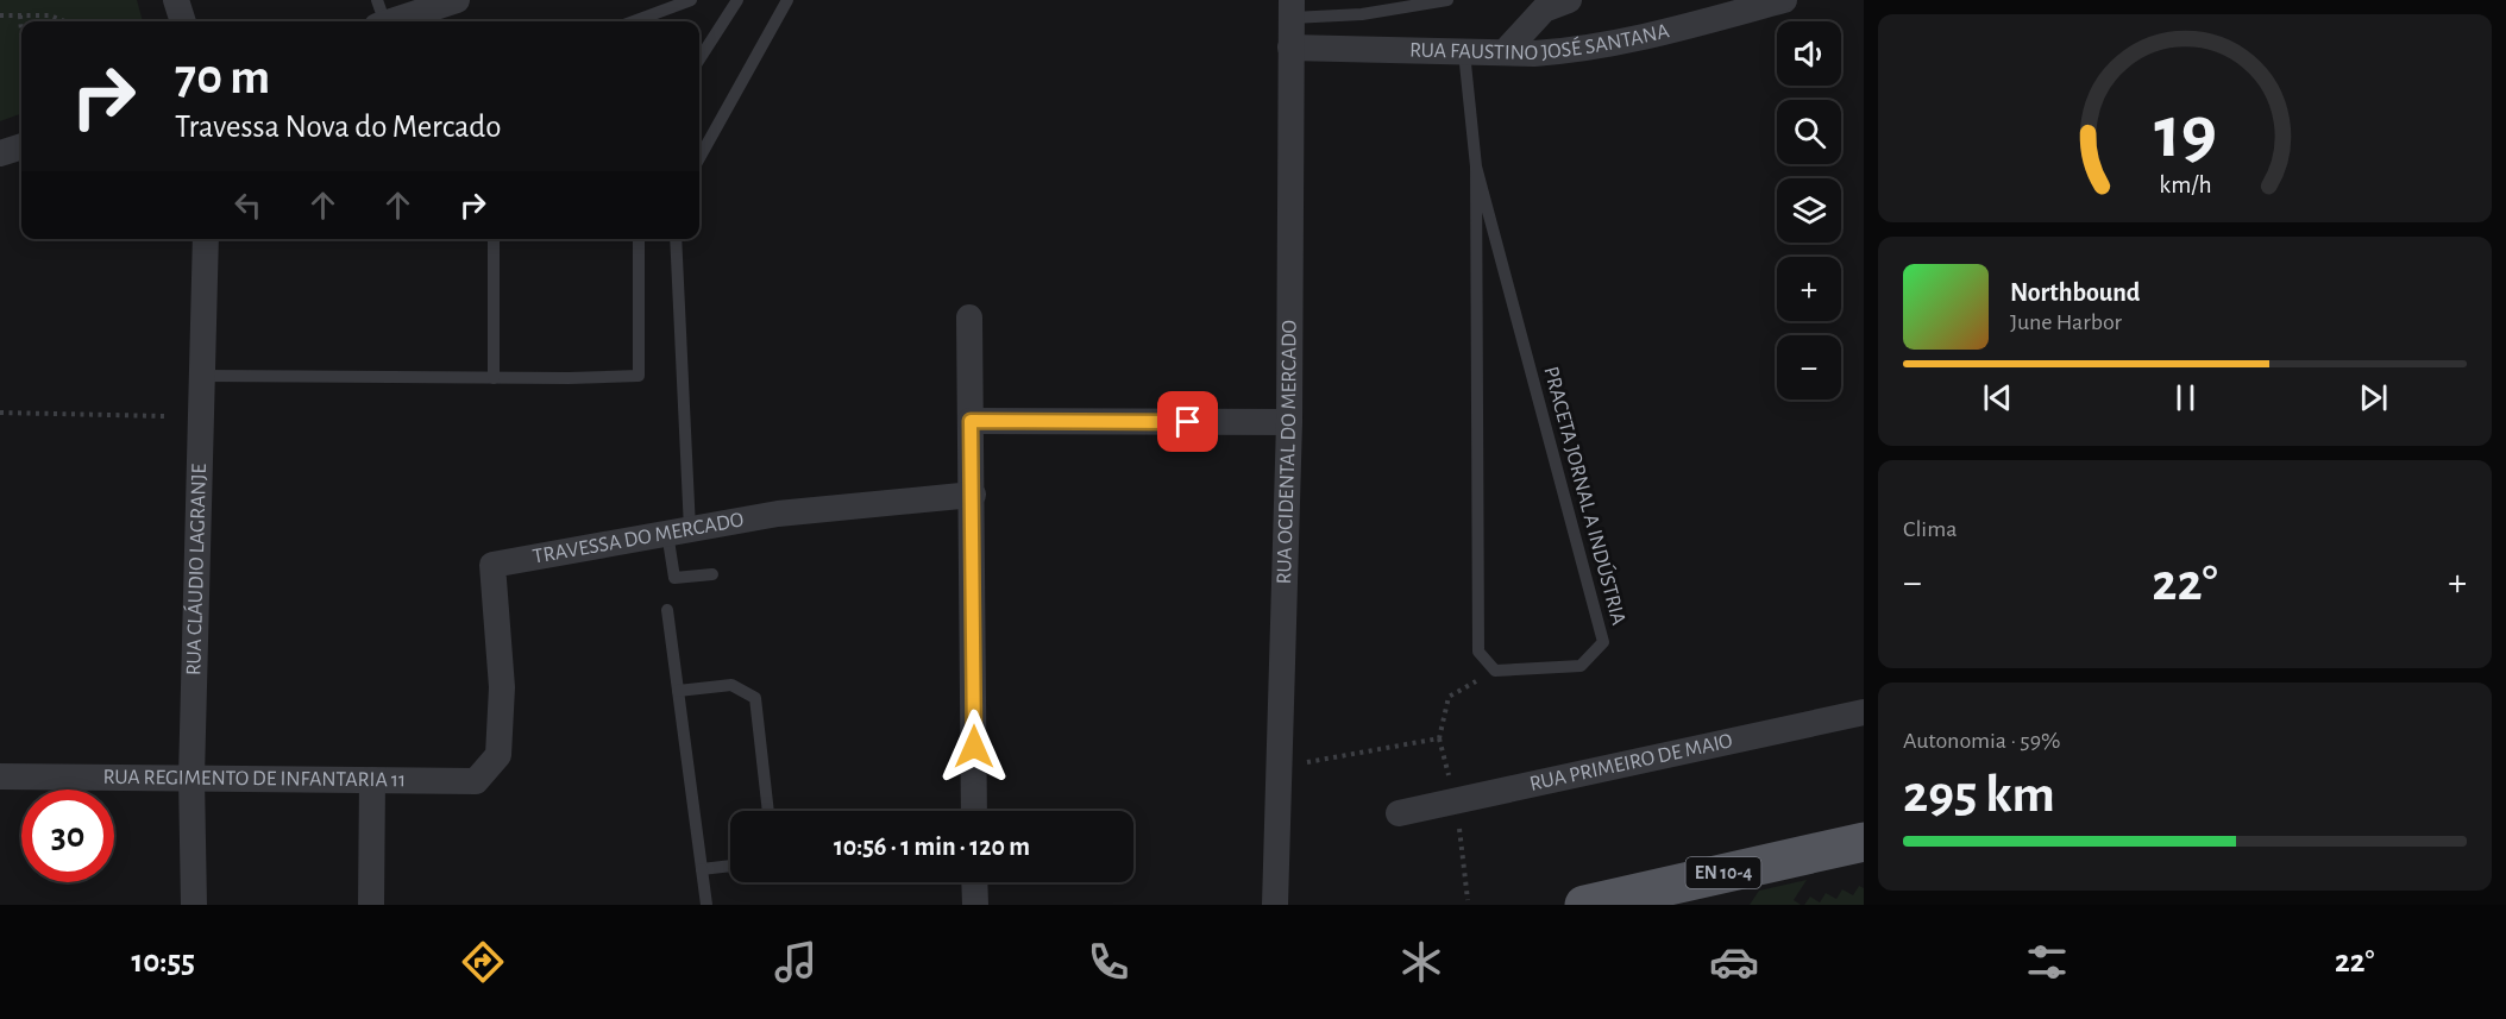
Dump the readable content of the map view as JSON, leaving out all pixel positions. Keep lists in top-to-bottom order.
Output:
{
  "streets": {
    "main road": ["EN 10-4"],
    "street": [
      "RUA FAUSTINO JOSÉ SANTANA",
      "RUA OCIDENTAL DO MERCADO",
      "TRAVESSA DO MERCADO",
      "RUA CLÁUDIO LAGRANJE",
      "RUA PRIMEIRO DE MAIO",
      "RUA REGIMENTO DE INFANTARIA 11"
    ],
    "lane": ["PRACETA JORNAL A INDÚSTRIA"]
  },
  "crossings": [
    ["RUA FAUSTINO JOSÉ SANTANA", "RUA OCIDENTAL DO MERCADO"],
    ["RUA FAUSTINO JOSÉ SANTANA", "PRACETA JORNAL A INDÚSTRIA"],
    ["TRAVESSA DO MERCADO", "RUA REGIMENTO DE INFANTARIA 11"],
    ["RUA CLÁUDIO LAGRANJE", "RUA REGIMENTO DE INFANTARIA 11"]
  ],
  "page": {
    "map_buttons": ["+", "−"],
    "turn": ["70 m", "Travessa Nova do Mercado"],
    "song": ["Northbound", "June Harbor"],
    "tile": [
      "Clima",
      ["Autonomia · 59%", "295 km"]
    ],
    "heat": ["−", "22°", "+"],
    "limit": "30",
    "trip": "10:56 · 1 min · 120 m",
    "tabs": ["10:55", "22°"],
    "gauge": ["19", "km/h"]
  }
}
